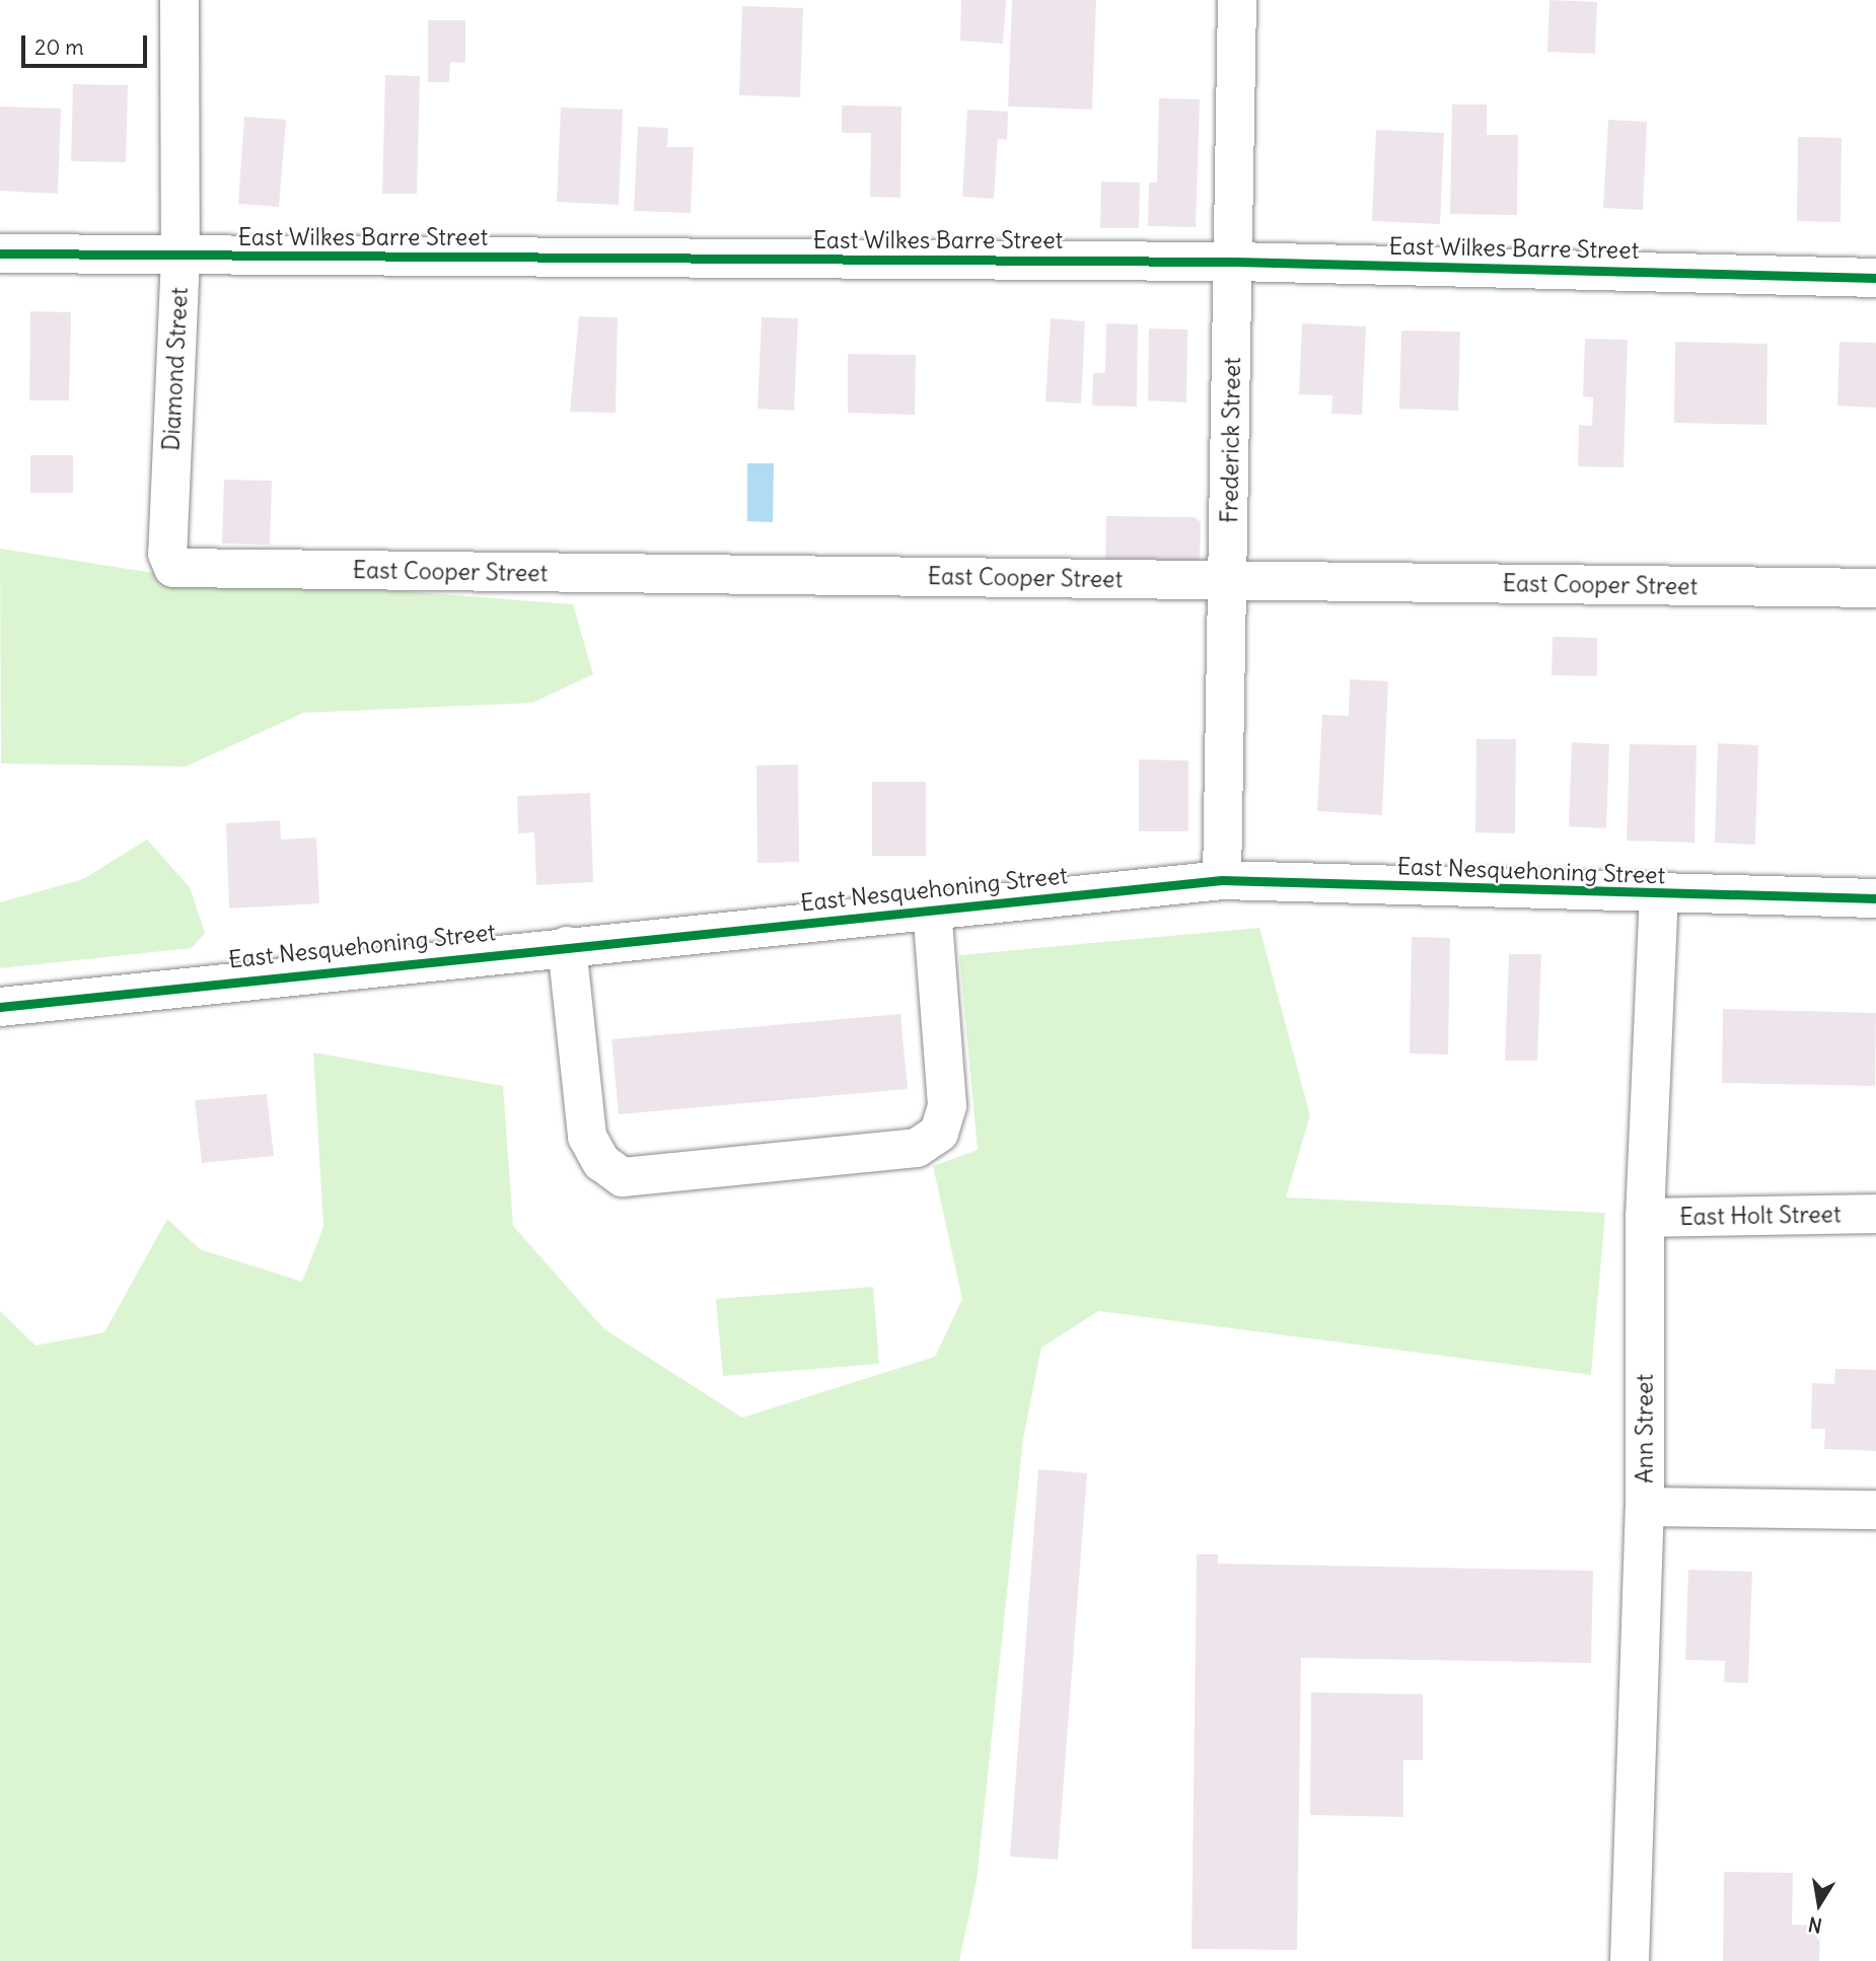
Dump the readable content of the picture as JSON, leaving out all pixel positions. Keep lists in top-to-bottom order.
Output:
{
  "streets": {
    "street": [
      "East Wilkes Barre Street",
      "Diamond Street",
      "Frederick Street",
      "East Cooper Street",
      "East Nesquehoning Street",
      "East Holt Street",
      "Ann Street"
    ]
  },
  "crossings": [
    ["East Wilkes Barre Street", "Diamond Street"],
    ["East Wilkes Barre Street", "Frederick Street"],
    ["Diamond Street", "East Cooper Street"],
    ["Frederick Street", "East Cooper Street"],
    ["Frederick Street", "East Nesquehoning Street"],
    ["East Nesquehoning Street", "Ann Street"],
    ["East Holt Street", "Ann Street"]
  ],
  "scale_bar": "20 m",
  "north": "bottom"
}
